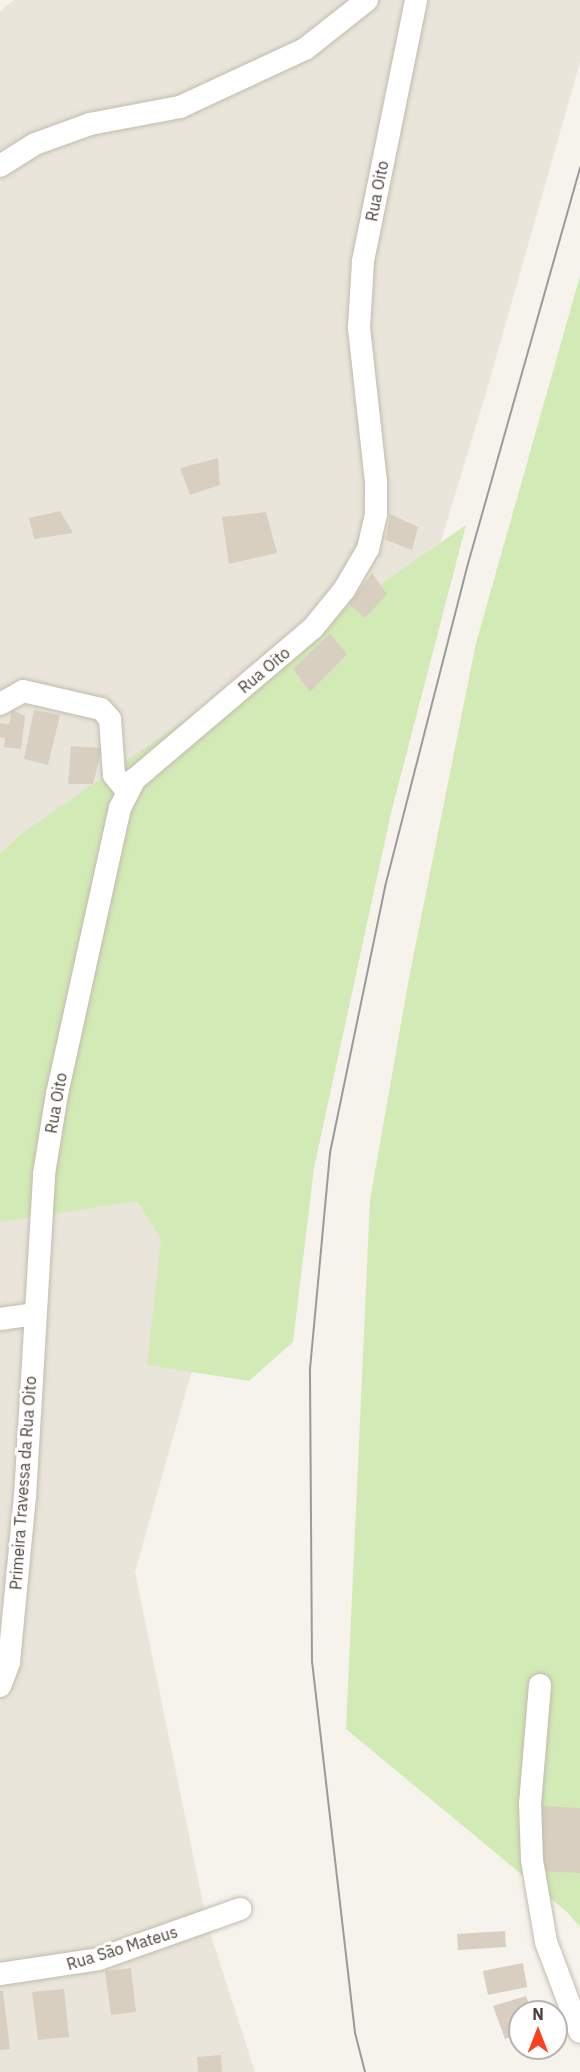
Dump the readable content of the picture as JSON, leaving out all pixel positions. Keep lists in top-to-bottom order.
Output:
{
  "streets": {
    "street": ["Rua Oito", "Primeira Travessa da Rua Oito", "Rua São Mateus"]
  },
  "crossings": [
    ["Rua Oito", "Primeira Travessa da Rua Oito"]
  ],
  "north": "top"
}
